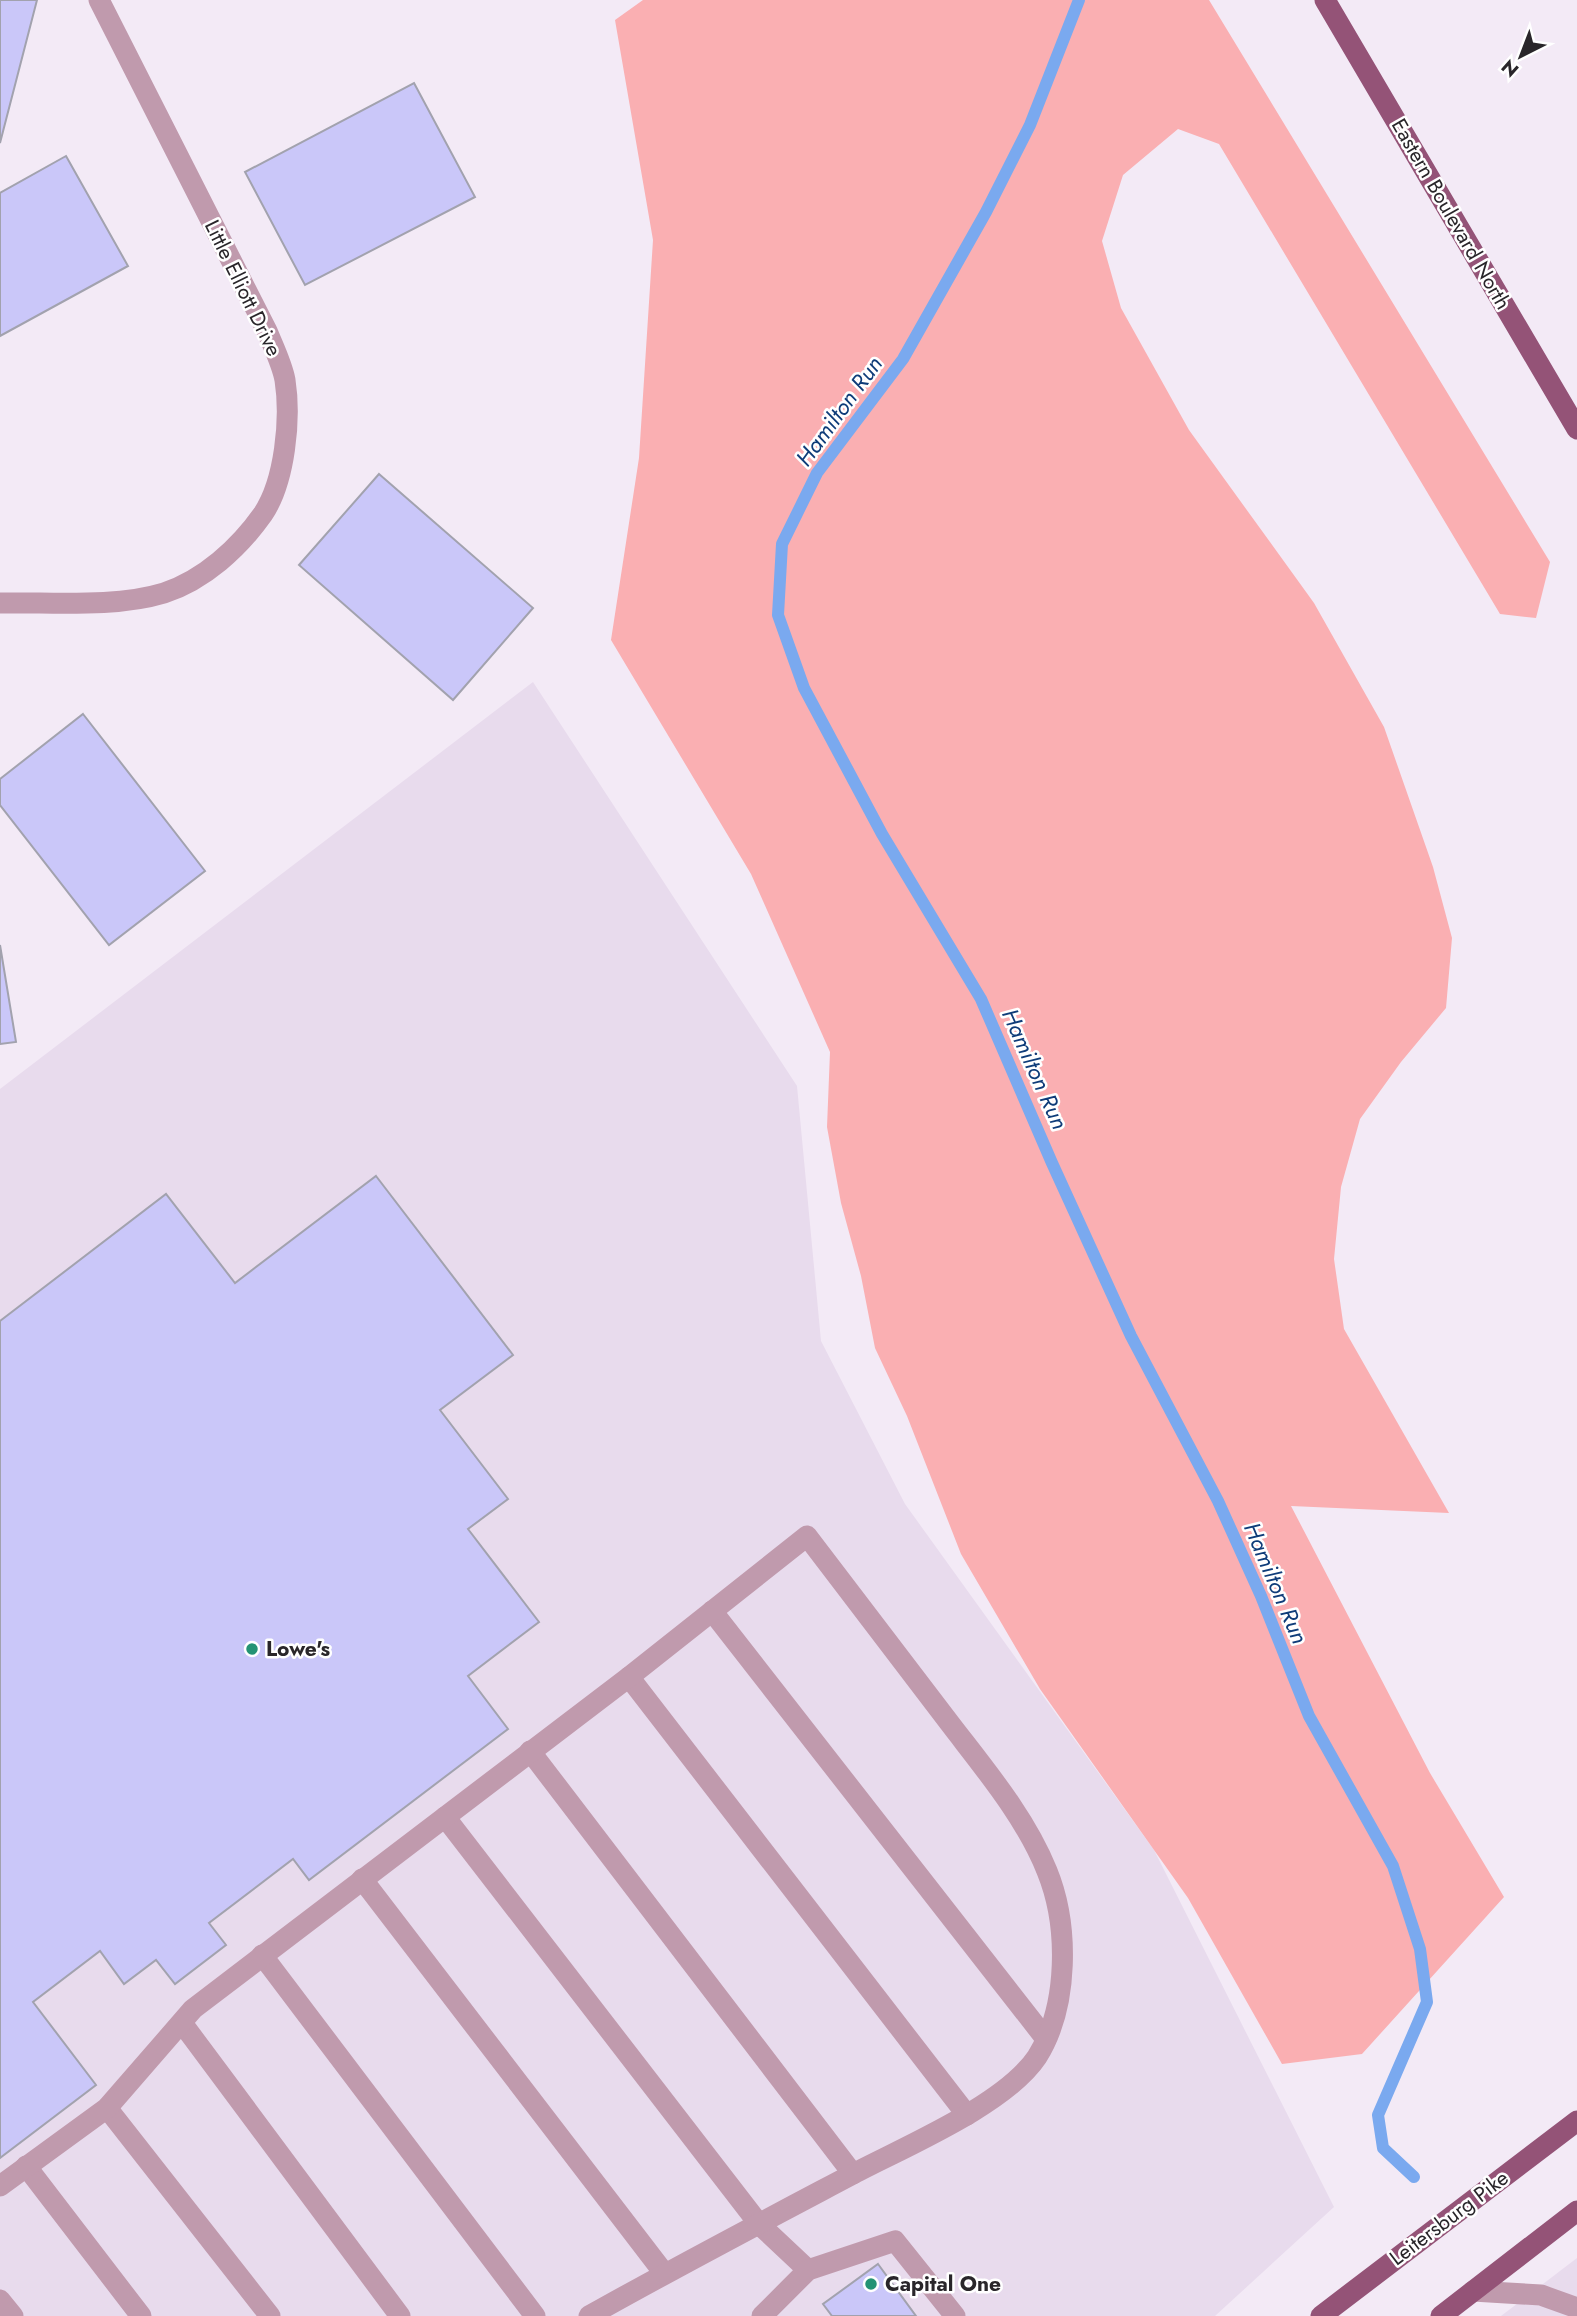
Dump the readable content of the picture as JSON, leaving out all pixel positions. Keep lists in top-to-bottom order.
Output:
{
  "streets": {
    "main road": ["Eastern Boulevard North", "Leitersburg Pike"],
    "street": ["Little Elliott Drive"]
  },
  "water": ["Hamilton Run"],
  "places": ["Lowe's", "Capital One"],
  "north": "bottom left"
}
